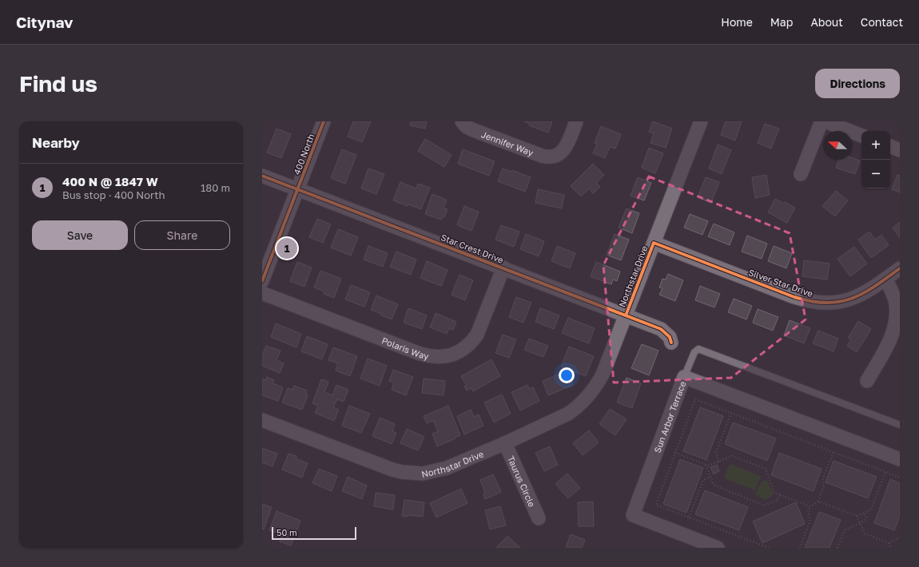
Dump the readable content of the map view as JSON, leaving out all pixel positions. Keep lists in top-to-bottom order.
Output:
{
  "streets": {
    "street": [
      "Jennifer Way",
      "400 North",
      "Star Crest Drive",
      "Northstar Drive",
      "Silver Star Drive",
      "Polaris Way",
      "Sun Arbor Terrace",
      "Taurus Circle"
    ]
  },
  "crossings": [
    ["400 North", "Star Crest Drive"],
    ["Star Crest Drive", "Northstar Drive"],
    ["Star Crest Drive", "Polaris Way"],
    ["Northstar Drive", "Silver Star Drive"],
    ["Northstar Drive", "Taurus Circle"]
  ],
  "scale_bar": "50 m",
  "north": "left",
  "page": {
    "header": "Citynav",
    "nav": [
      "Home",
      "Map",
      "About",
      "Contact"
    ],
    "buttons": [
      "Directions",
      ["Save", "Share"]
    ],
    "title": "Find us",
    "heading": "Nearby",
    "map_buttons": ["+", "−"],
    "list": [
      {
        "mark": "1",
        "name": "400 N @ 1847 W",
        "note": "Bus stop · 400 North",
        "value": "180 m"
      }
    ],
    "pins": "1",
    "scale": "50 m"
  }
}
